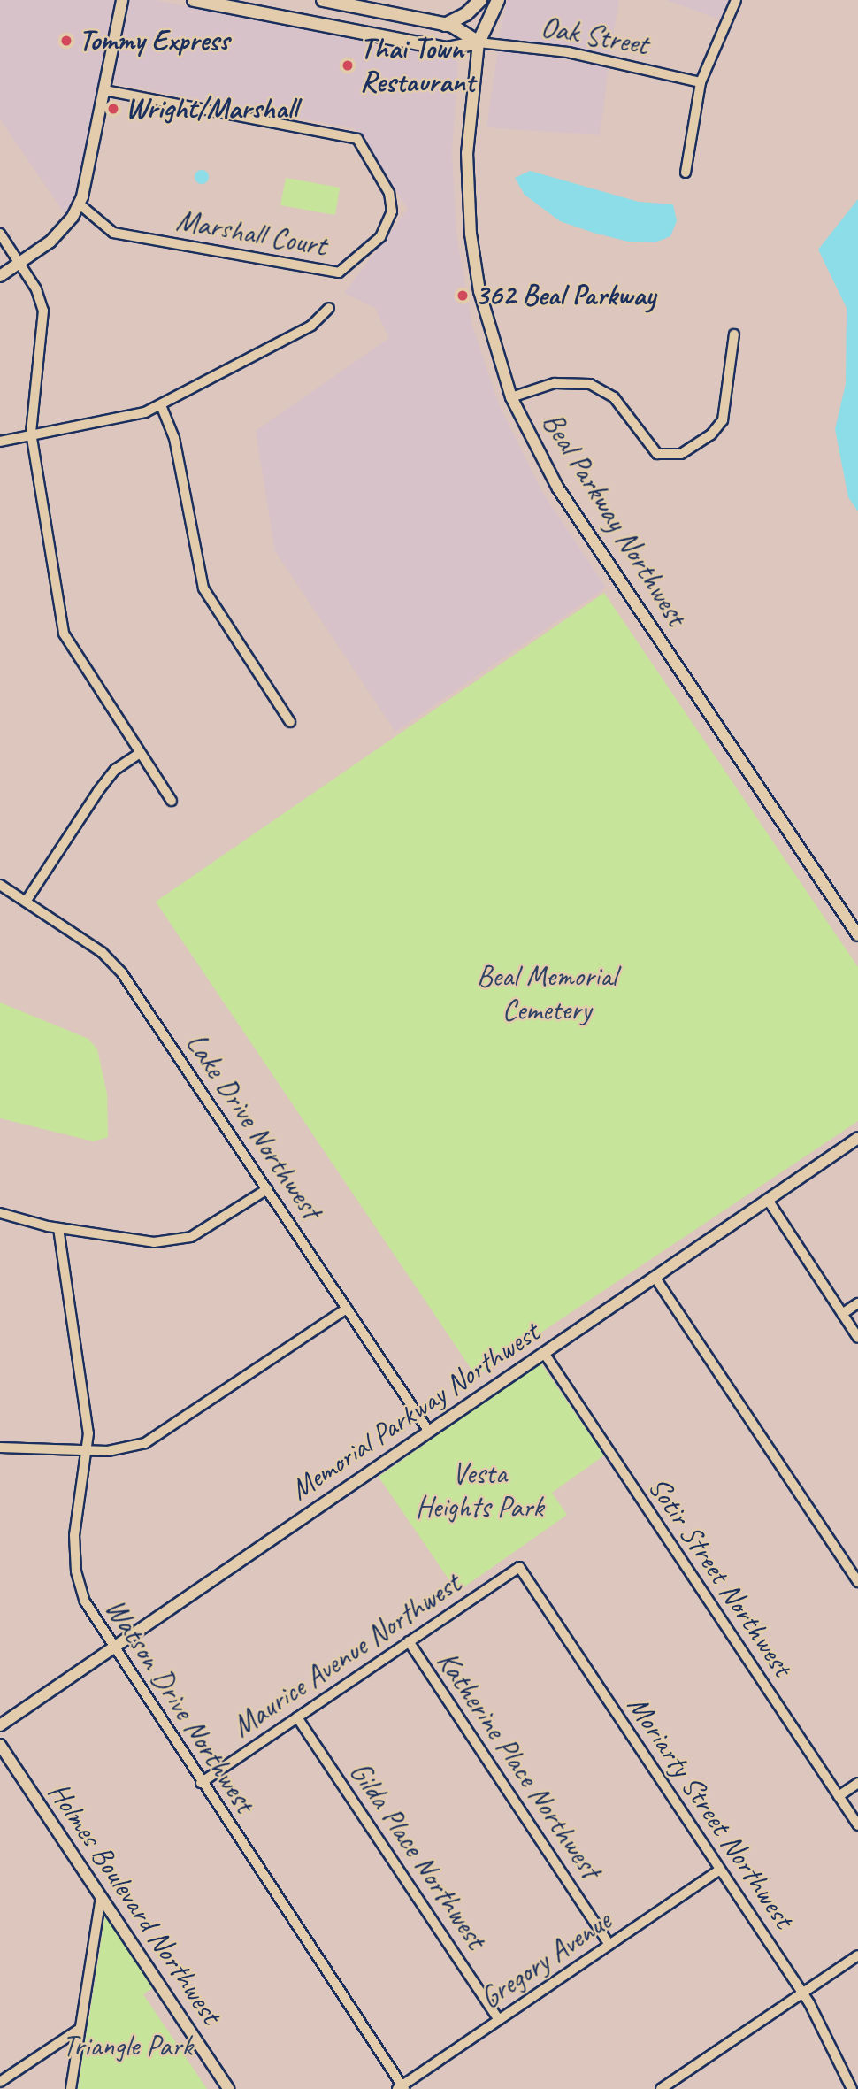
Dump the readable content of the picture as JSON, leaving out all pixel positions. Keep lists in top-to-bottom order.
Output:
{
  "streets": {
    "main road": ["Beal Parkway Northwest"],
    "street": [
      "Oak Street",
      "Marshall Court",
      "Lake Drive Northwest",
      "Memorial Parkway Northwest",
      "Sotir Street Northwest",
      "Maurice Avenue Northwest",
      "Watson Drive Northwest",
      "Katherine Place Northwest",
      "Moriarty Street Northwest",
      "Gilda Place Northwest",
      "Holmes Boulevard Northwest",
      "Gregory Avenue"
    ]
  },
  "crossings": [
    ["Oak Street", "Beal Parkway Northwest"],
    ["Lake Drive Northwest", "Memorial Parkway Northwest"],
    ["Memorial Parkway Northwest", "Sotir Street Northwest"],
    ["Memorial Parkway Northwest", "Watson Drive Northwest"],
    ["Maurice Avenue Northwest", "Watson Drive Northwest"],
    ["Maurice Avenue Northwest", "Katherine Place Northwest"],
    ["Maurice Avenue Northwest", "Moriarty Street Northwest"],
    ["Maurice Avenue Northwest", "Gilda Place Northwest"],
    ["Watson Drive Northwest", "Gregory Avenue"],
    ["Katherine Place Northwest", "Gregory Avenue"],
    ["Moriarty Street Northwest", "Gregory Avenue"],
    ["Gilda Place Northwest", "Gregory Avenue"]
  ],
  "parks": ["Beal Memorial Cemetery", "Vesta Heights Park", "Triangle Park"],
  "places": [
    "Tommy Express",
    "Thai Town Restaurant",
    "Wright/Marshall",
    "362 Beal Parkway"
  ]
}
